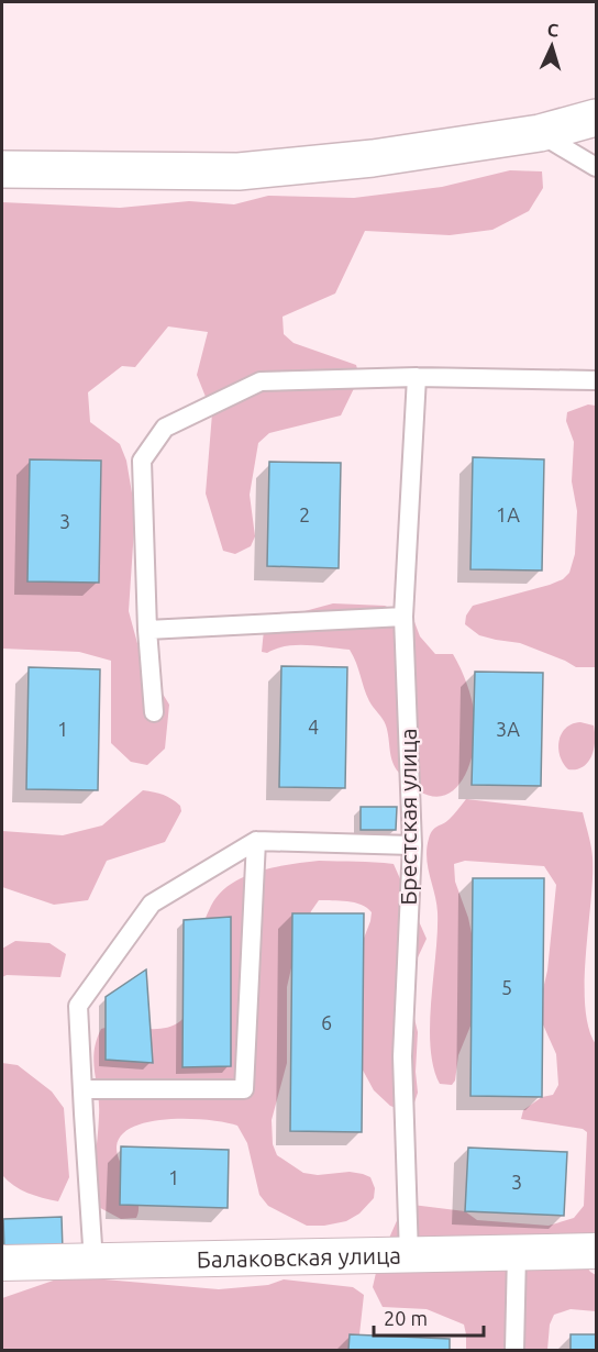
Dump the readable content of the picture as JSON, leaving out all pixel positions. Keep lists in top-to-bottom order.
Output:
{
  "streets": {
    "street": ["Балаковская улица"],
    "lane": ["Брестская улица"]
  },
  "crossings": [
    ["Брестская улица", "Балаковская улица"]
  ],
  "house_numbers": [
    "2",
    "1А",
    "3",
    "4",
    "1",
    "3А",
    "5",
    "6",
    "1",
    "3"
  ],
  "scale_bar": "20 m",
  "north": "top"
}
